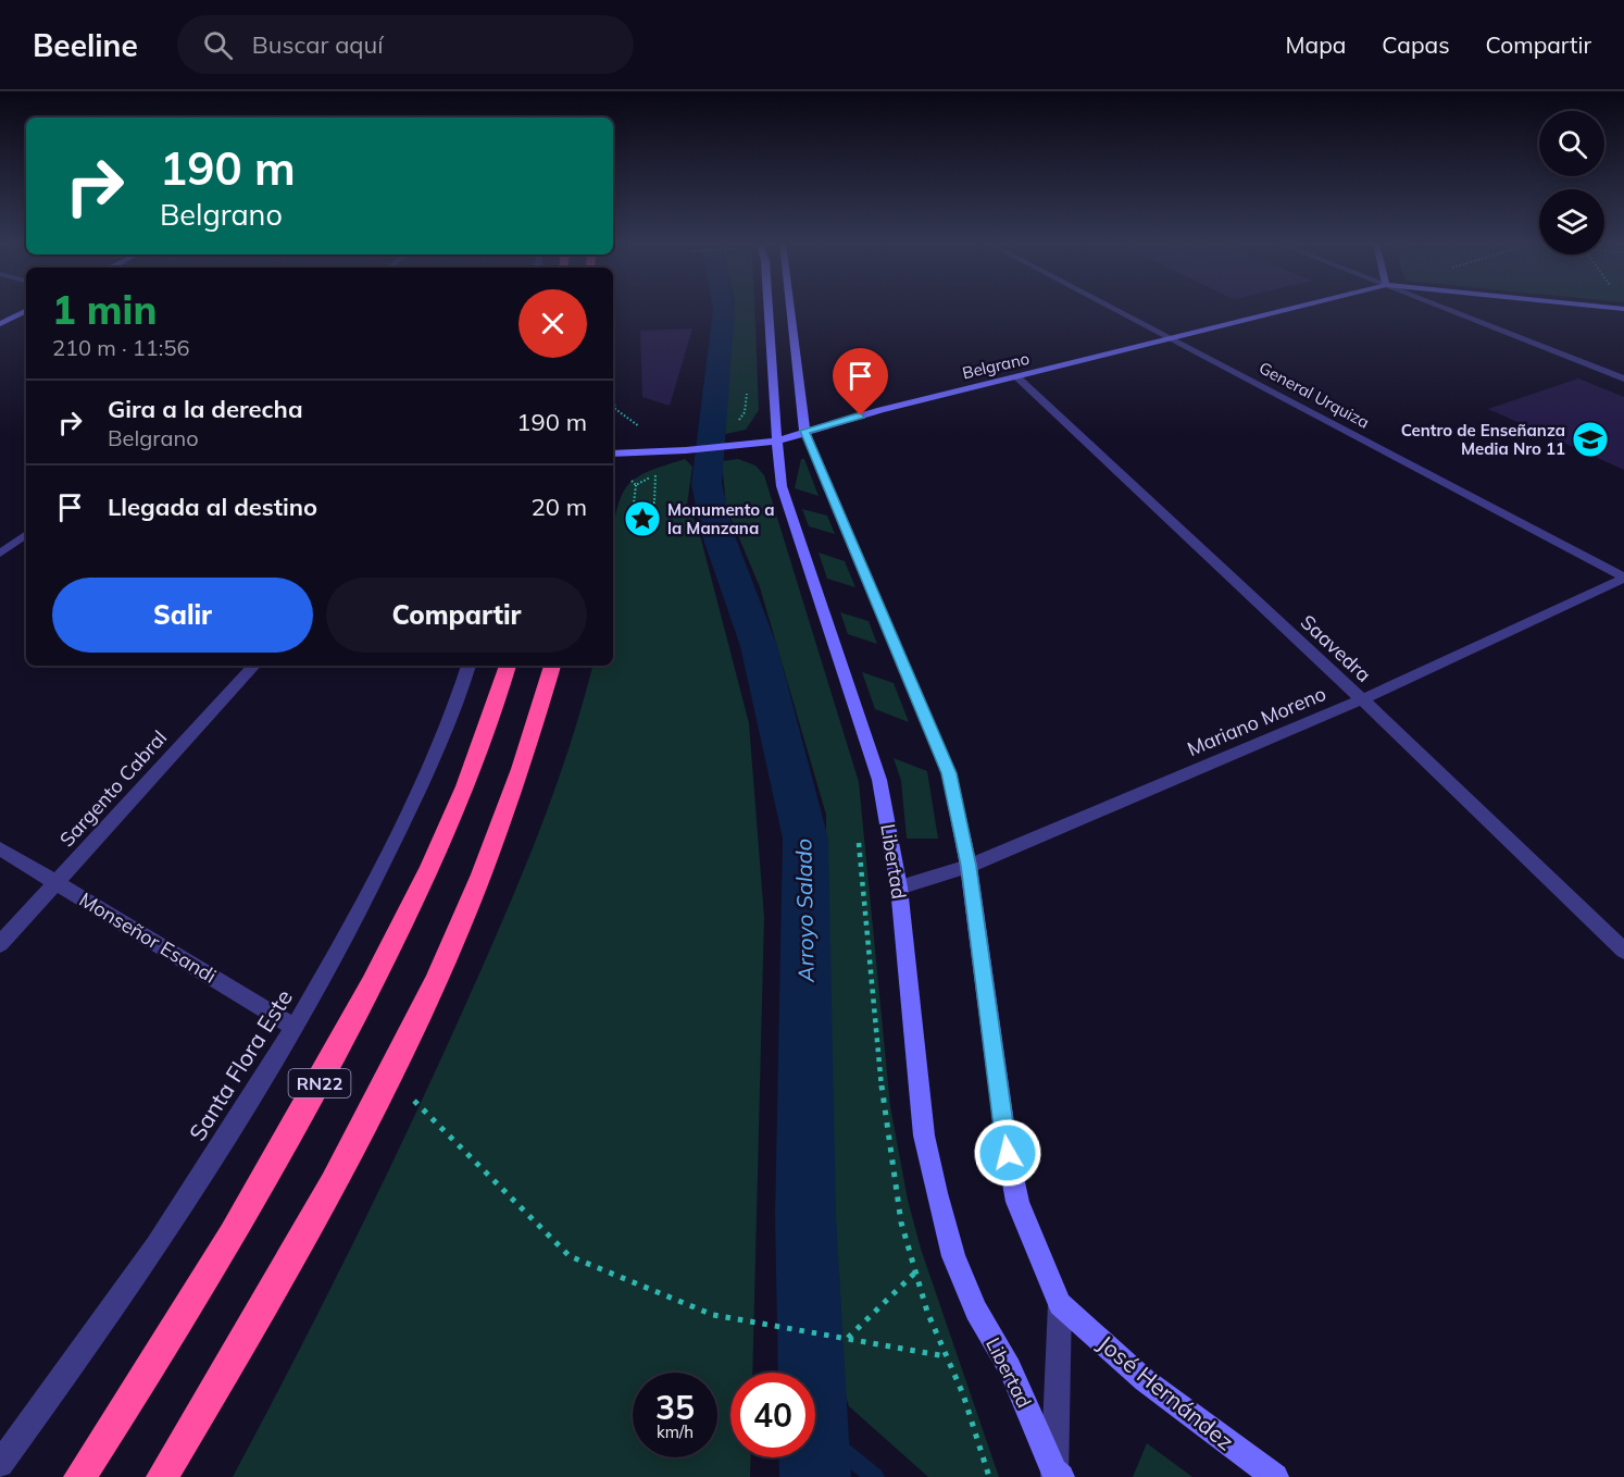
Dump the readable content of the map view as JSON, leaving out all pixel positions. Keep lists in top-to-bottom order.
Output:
{
  "streets": {
    "highway": ["RN22"],
    "street": [
      "Belgrano",
      "General Urquiza",
      "Saavedra",
      "Mariano Moreno",
      "Sargento Cabral",
      "Libertad",
      "Monseñor Esandi",
      "Santa Flora Este",
      "José Hernández"
    ]
  },
  "crossings": [
    ["Belgrano", "General Urquiza"],
    ["Belgrano", "Saavedra"],
    ["Belgrano", "Libertad"],
    ["General Urquiza", "Mariano Moreno"],
    ["Saavedra", "Mariano Moreno"],
    ["Mariano Moreno", "Libertad"],
    ["Sargento Cabral", "Monseñor Esandi"],
    ["Libertad", "José Hernández"],
    ["Monseñor Esandi", "Santa Flora Este"]
  ],
  "water": ["Arroyo Salado"],
  "places": {
    "school or university": ["Centro de Enseñanza Media Nro 11"],
    "place": ["Monumento a la Manzana"]
  },
  "page": {
    "header": "Beeline",
    "search": "Buscar aquí",
    "nav": ["Mapa", "Capas", "Compartir"],
    "turn": ["190 m", "Belgrano"],
    "heading": ["1 min", "210 m · 11:56"],
    "list": [
      {
        "name": "Gira a la derecha",
        "note": "Belgrano",
        "value": "190 m"
      },
      {
        "name": "Llegada al destino",
        "value": "20 m"
      }
    ],
    "buttons": ["Salir", "Compartir"],
    "speed": "35 km/h",
    "limit": "40"
  }
}
